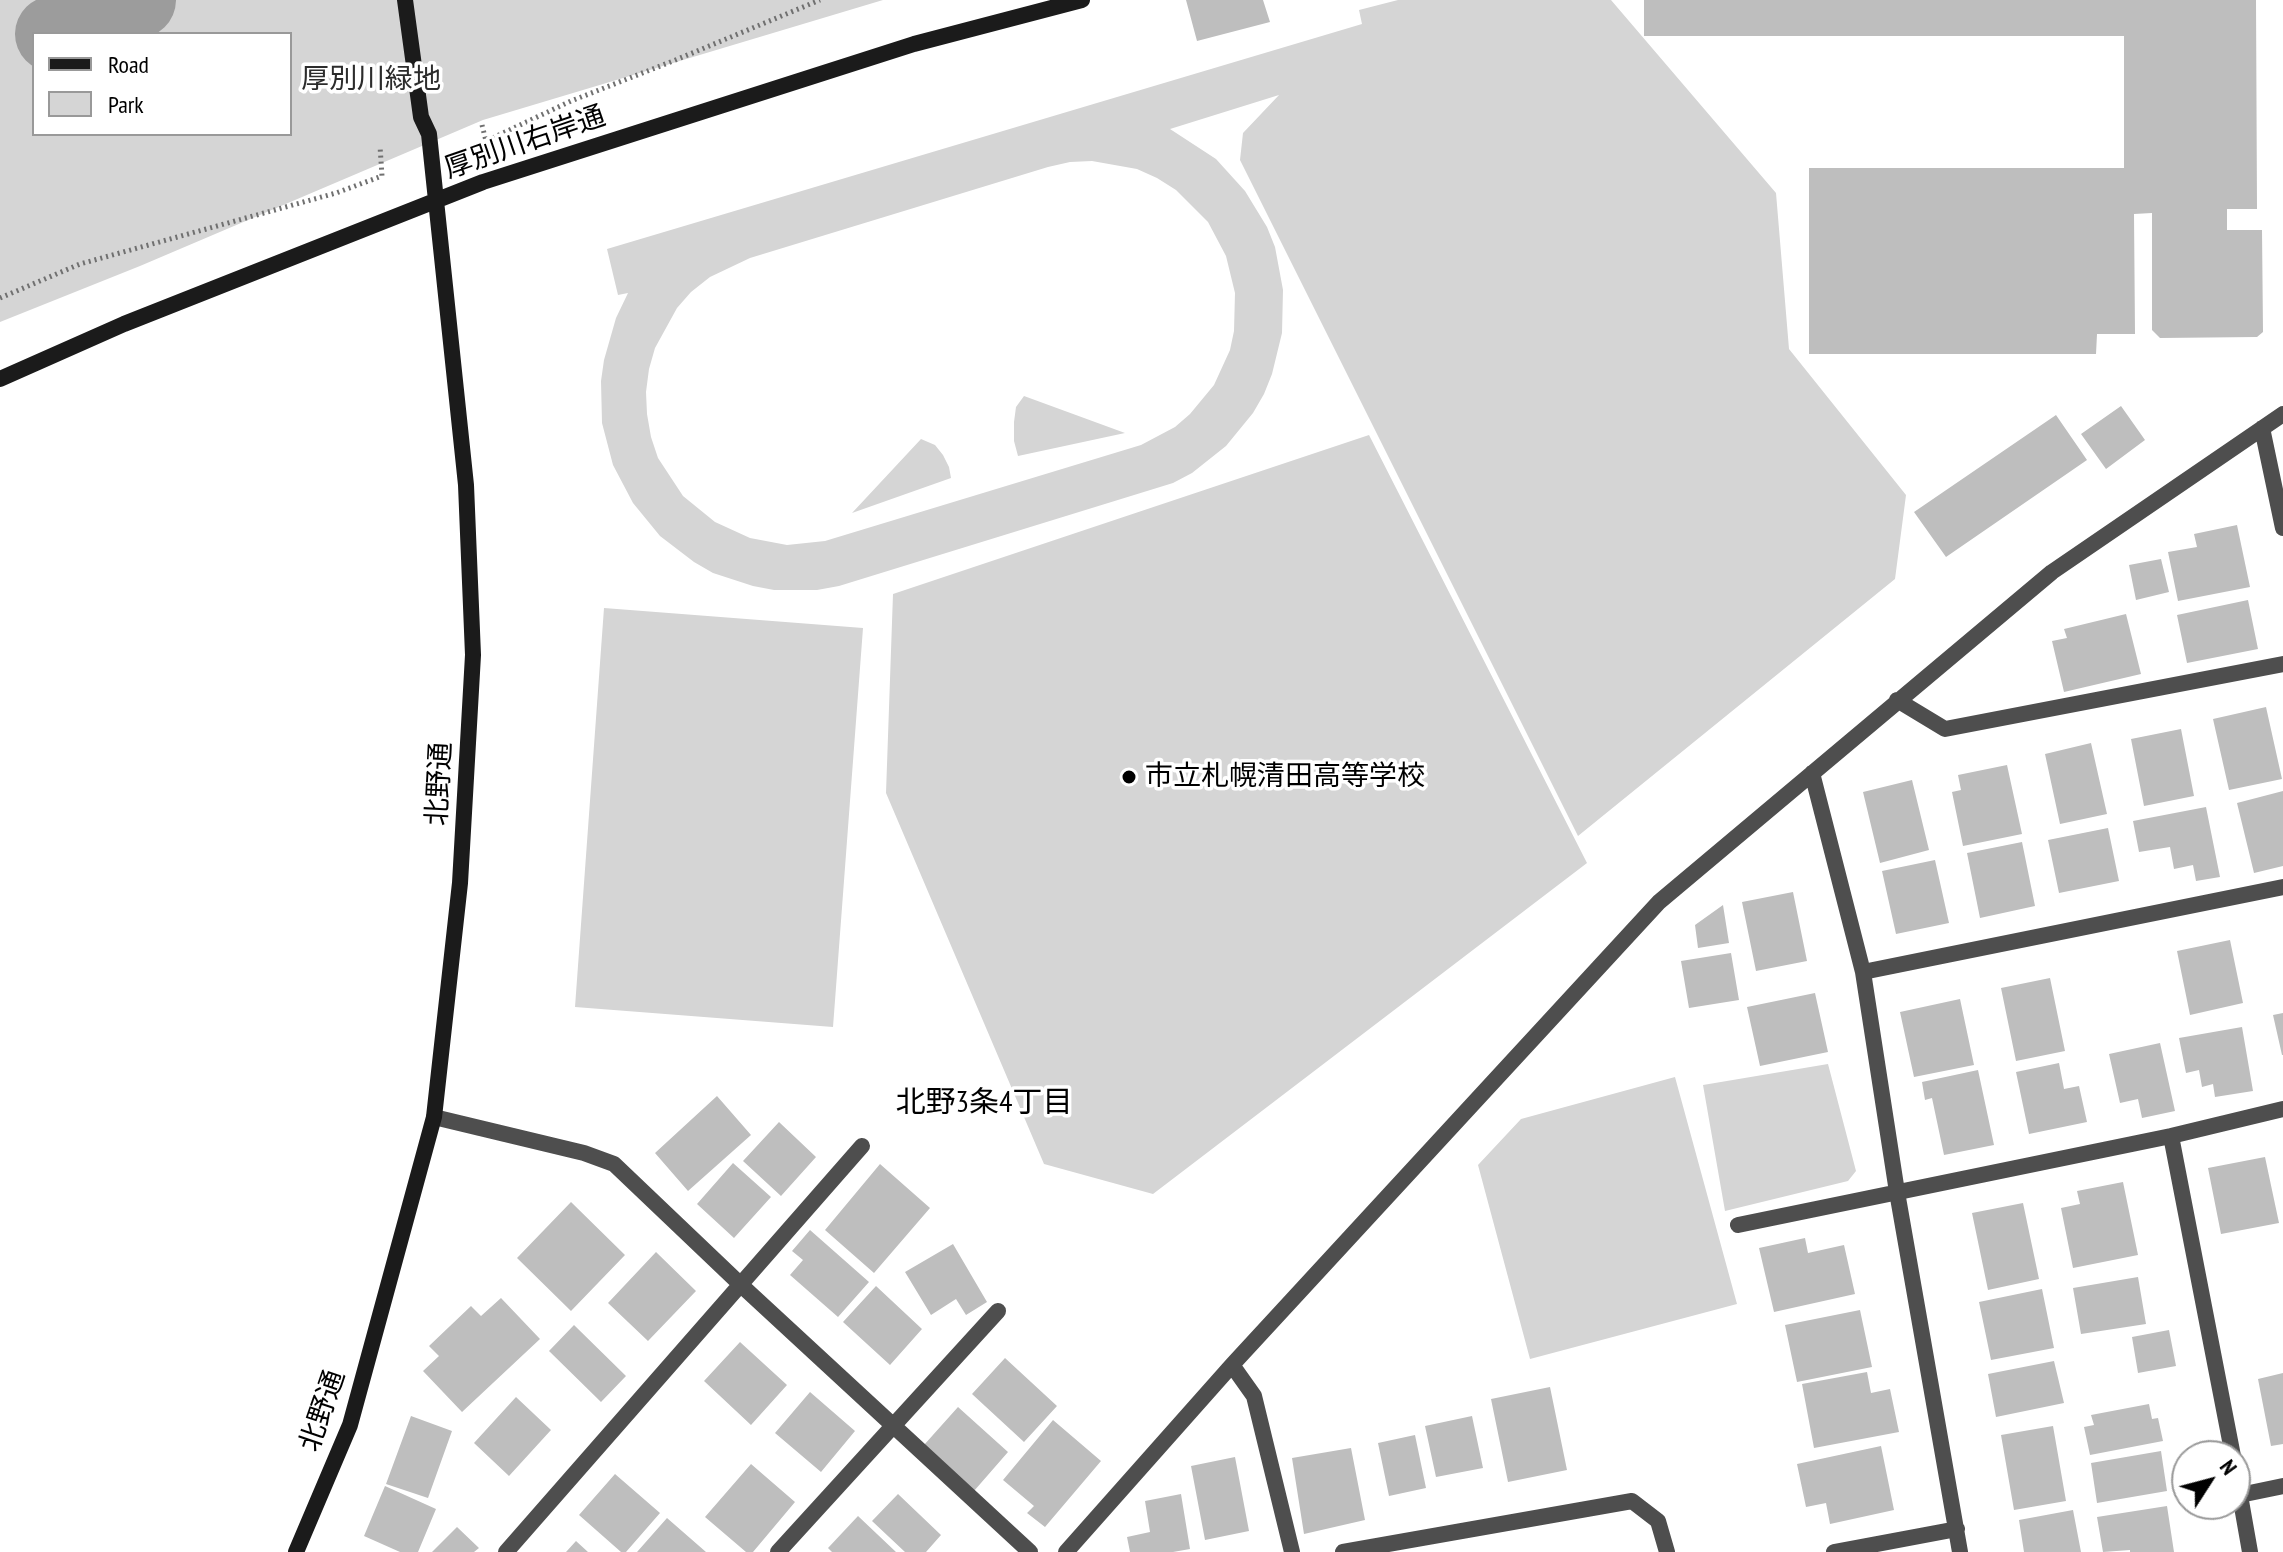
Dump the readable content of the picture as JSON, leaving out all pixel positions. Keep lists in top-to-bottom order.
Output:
{
  "streets": {
    "street": ["厚別川右岸通", "北野通"]
  },
  "crossings": [
    ["厚別川右岸通", "北野通"]
  ],
  "districts": ["北野3条4丁目"],
  "parks": ["厚別川緑地"],
  "places": ["市立札幌清田高等学校"],
  "legend": ["Road", "Park"],
  "north": "top right"
}
